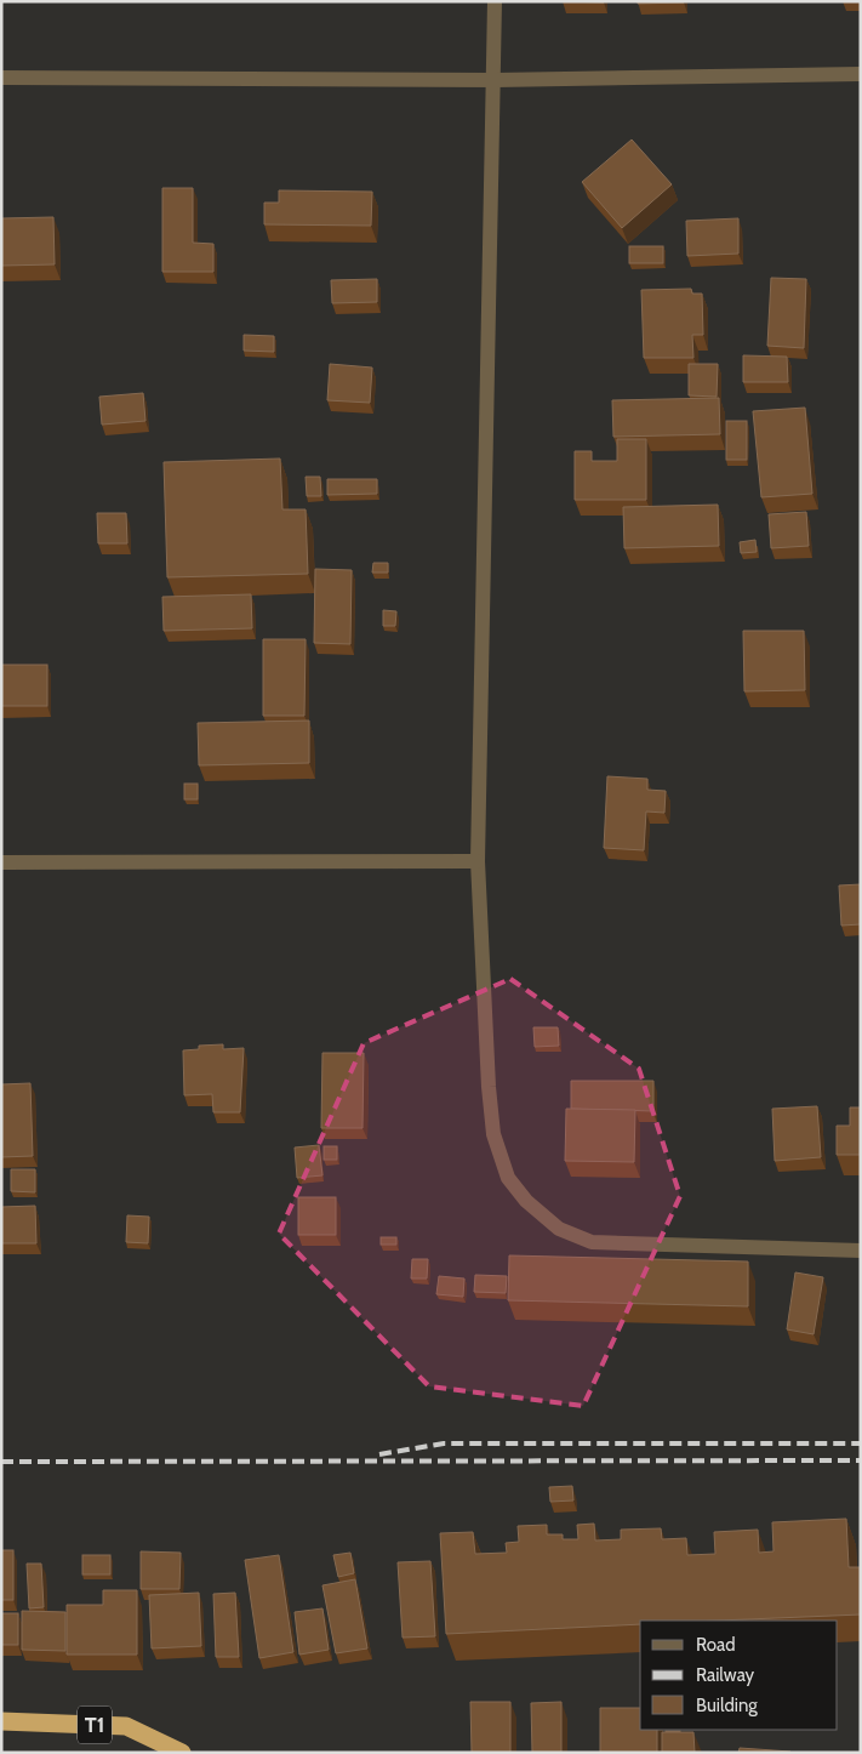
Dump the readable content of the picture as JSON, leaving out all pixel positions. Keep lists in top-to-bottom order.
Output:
{
  "streets": {
    "highway": ["T1"]
  },
  "legend": ["Road", "Railway", "Building"]
}
